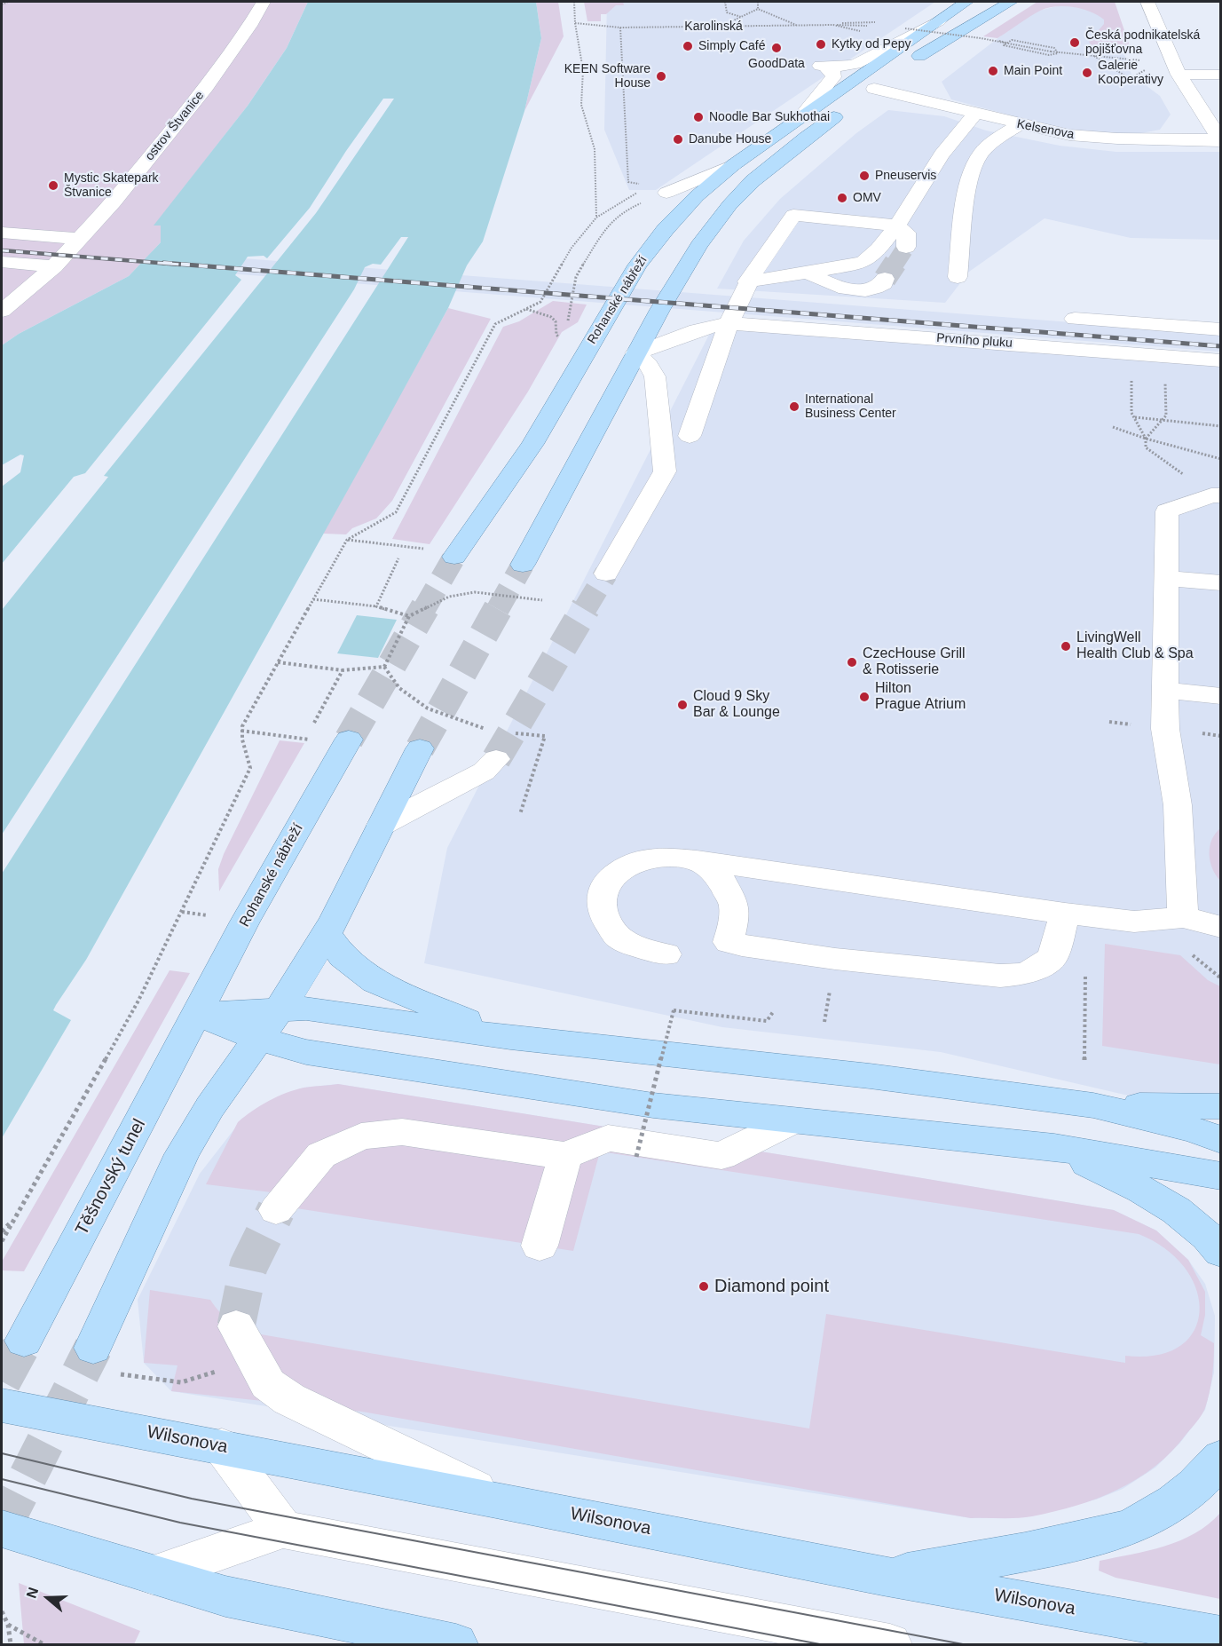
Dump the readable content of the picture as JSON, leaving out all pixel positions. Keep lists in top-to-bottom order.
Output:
{
  "streets": {
    "main road": ["Rohanské nábřeží", "Těšnovský tunel", "Wilsonova"],
    "street": ["ostrov Štvanice", "Kelsenova", "Prvního pluku"],
    "path": ["Karolinská"]
  },
  "crossings": [
    ["Rohanské nábřeží", "Těšnovský tunel"]
  ],
  "places": [
    "Česká podnikatelská pojišťovna",
    "Kytky od Pepy",
    "Simply Café",
    "GoodData",
    "Main Point",
    "Galerie Kooperativy",
    "KEEN Software House",
    "Noodle Bar Sukhothai",
    "Danube House",
    "Pneuservis",
    "Mystic Skatepark Štvanice",
    "OMV",
    "International Business Center",
    "LivingWell Health Club & Spa",
    "CzecHouse Grill & Rotisserie",
    "Hilton Prague Atrium",
    "Cloud 9 Sky Bar & Lounge",
    "Diamond point"
  ],
  "north": "left"
}
